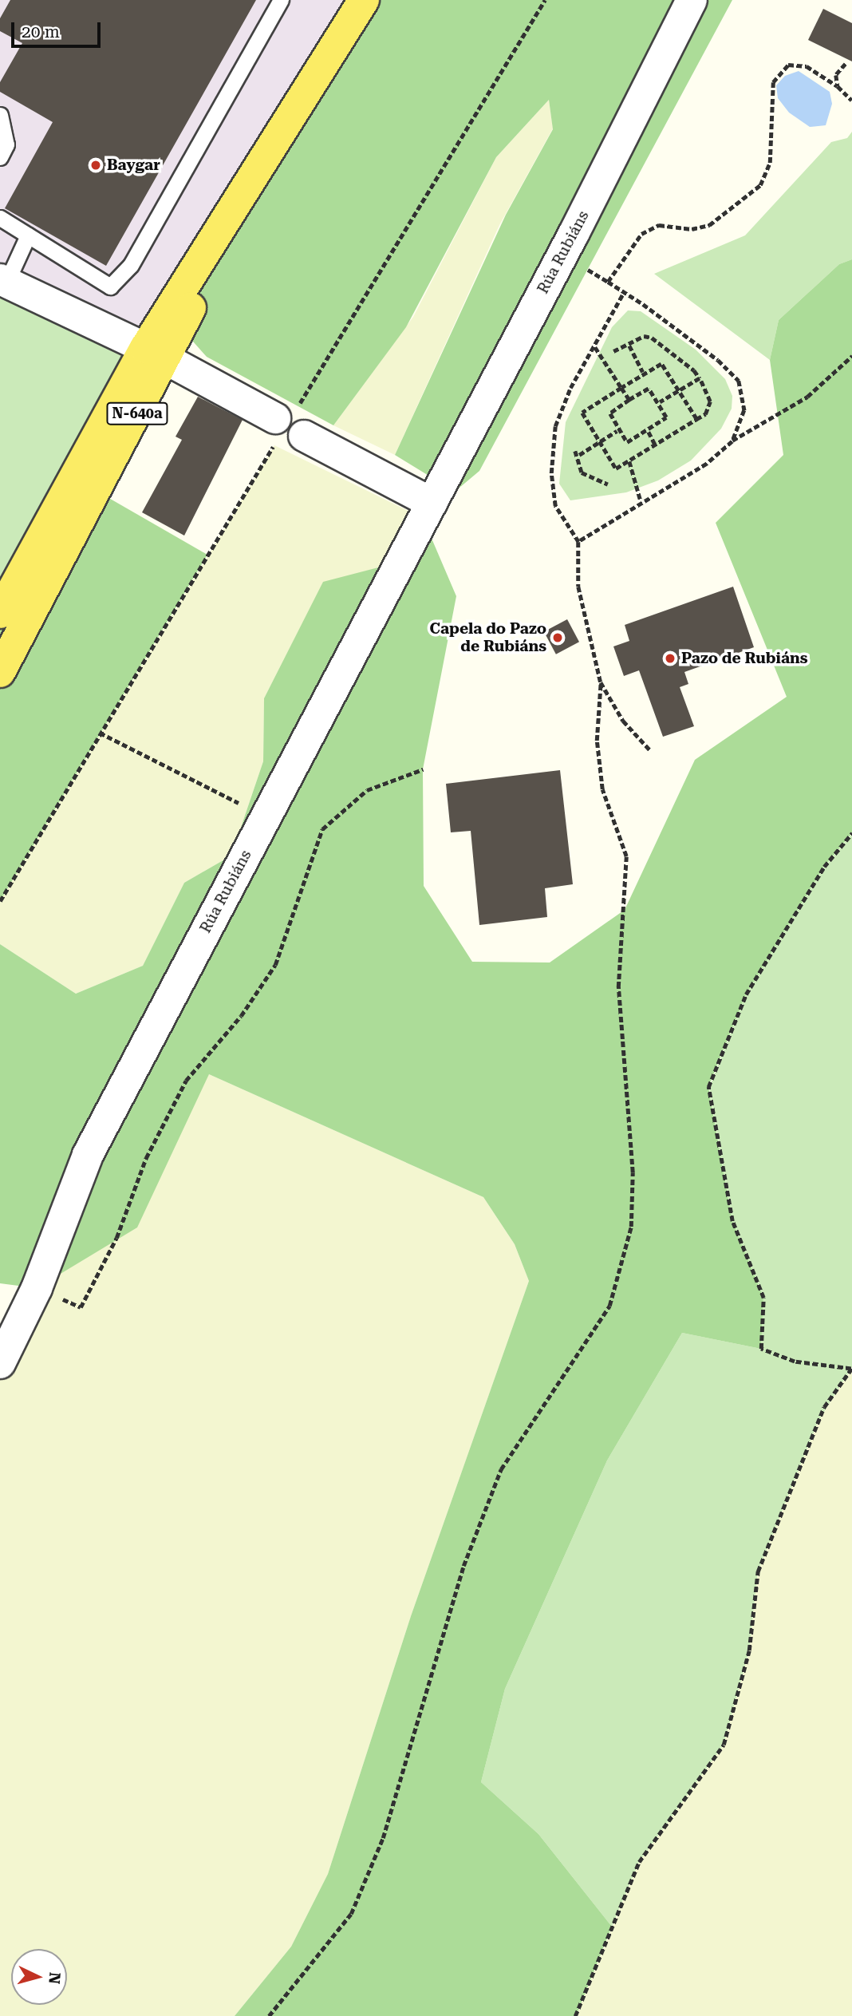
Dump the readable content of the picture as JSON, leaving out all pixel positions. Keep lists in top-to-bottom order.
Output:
{
  "streets": {
    "main road": ["N-640a"],
    "street": ["Rúa Rubiáns"]
  },
  "places": ["Baygar", "Capela do Pazo de Rubiáns", "Pazo de Rubiáns"],
  "scale_bar": "20 m",
  "north": "right"
}
